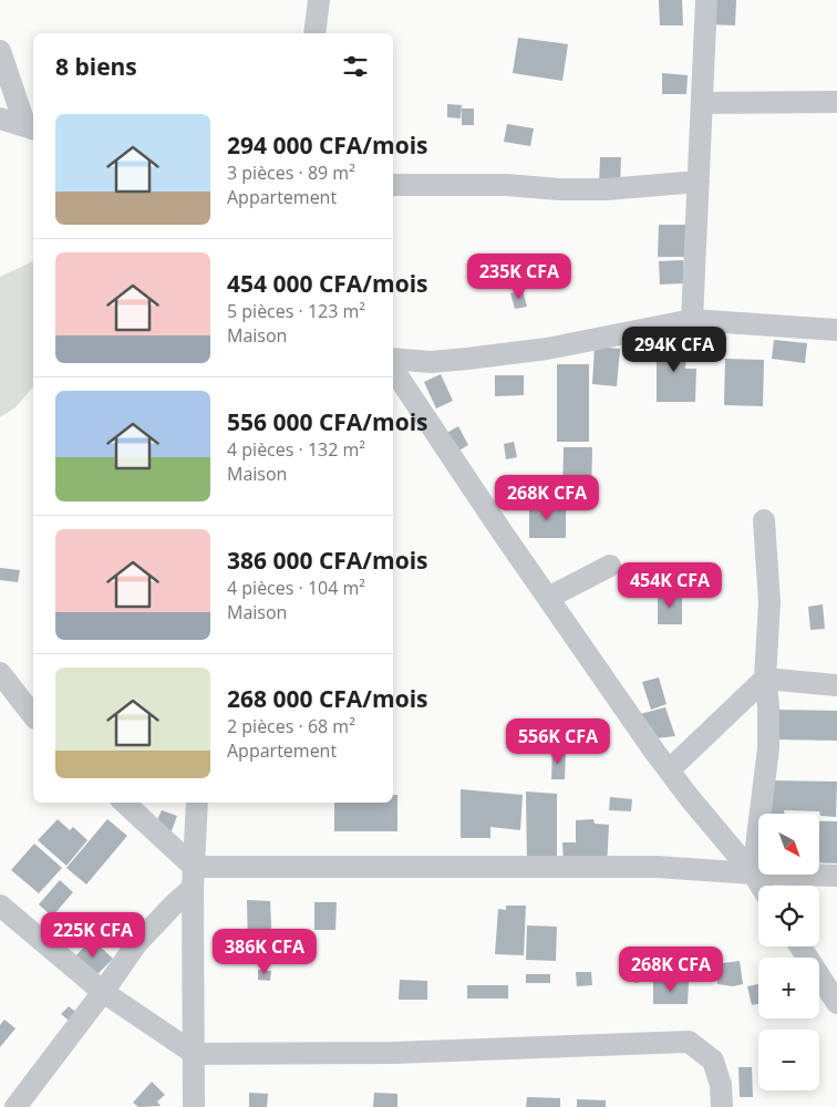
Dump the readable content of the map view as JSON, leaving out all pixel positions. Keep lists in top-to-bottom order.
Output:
{
  "north": "bottom right",
  "page": {
    "heading": "8 biens",
    "list": [
      {
        "name": "294 000 CFA/mois",
        "note": "3 pièces · 89 m² · Appartement"
      },
      {
        "name": "454 000 CFA/mois",
        "note": "5 pièces · 123 m² · Maison"
      },
      {
        "name": "556 000 CFA/mois",
        "note": "4 pièces · 132 m² · Maison"
      },
      {
        "name": "386 000 CFA/mois",
        "note": "4 pièces · 104 m² · Maison"
      },
      {
        "name": "268 000 CFA/mois",
        "note": "2 pièces · 68 m² · Appartement"
      }
    ],
    "price": [
      "235K CFA",
      "294K CFA",
      "268K CFA",
      "454K CFA",
      "556K CFA",
      "225K CFA",
      "386K CFA",
      "268K CFA"
    ],
    "map_buttons": ["+", "−"]
  }
}
